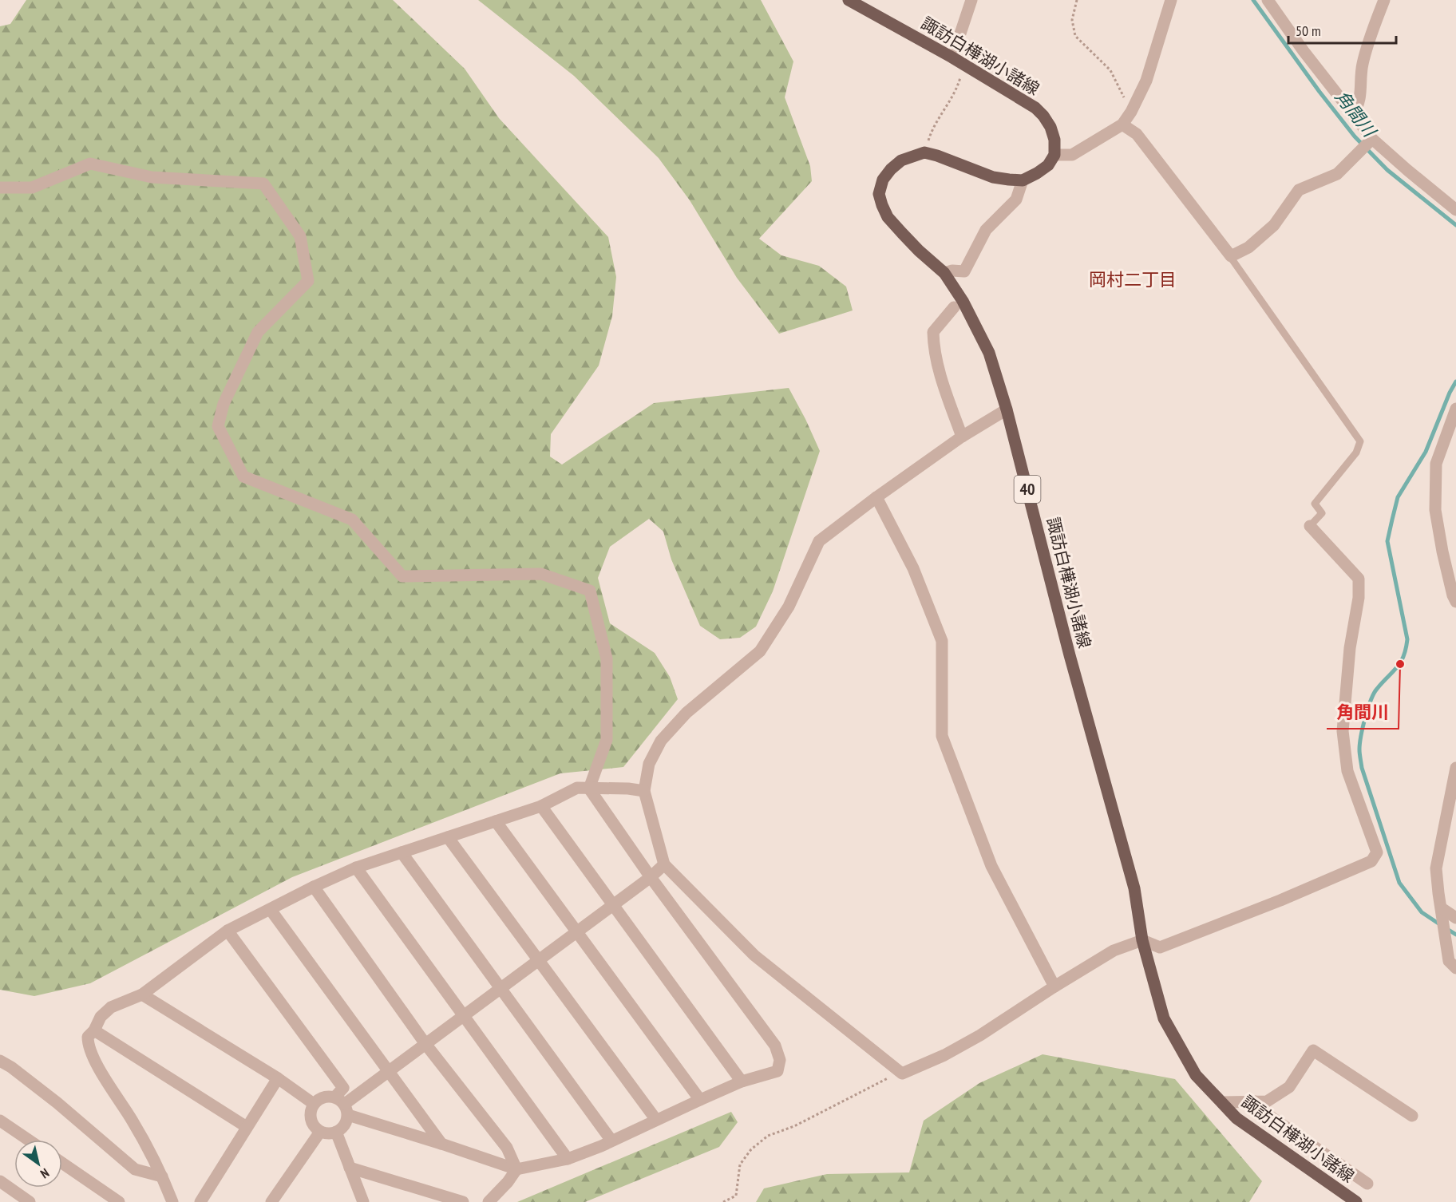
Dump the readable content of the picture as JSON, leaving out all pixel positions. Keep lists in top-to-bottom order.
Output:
{
  "streets": {
    "main road": ["諏訪白樺湖小諸線", "40"]
  },
  "districts": ["岡村二丁目"],
  "water": ["角間川"],
  "places": ["角間川"],
  "scale_bar": "50 m",
  "north": "bottom right"
}
